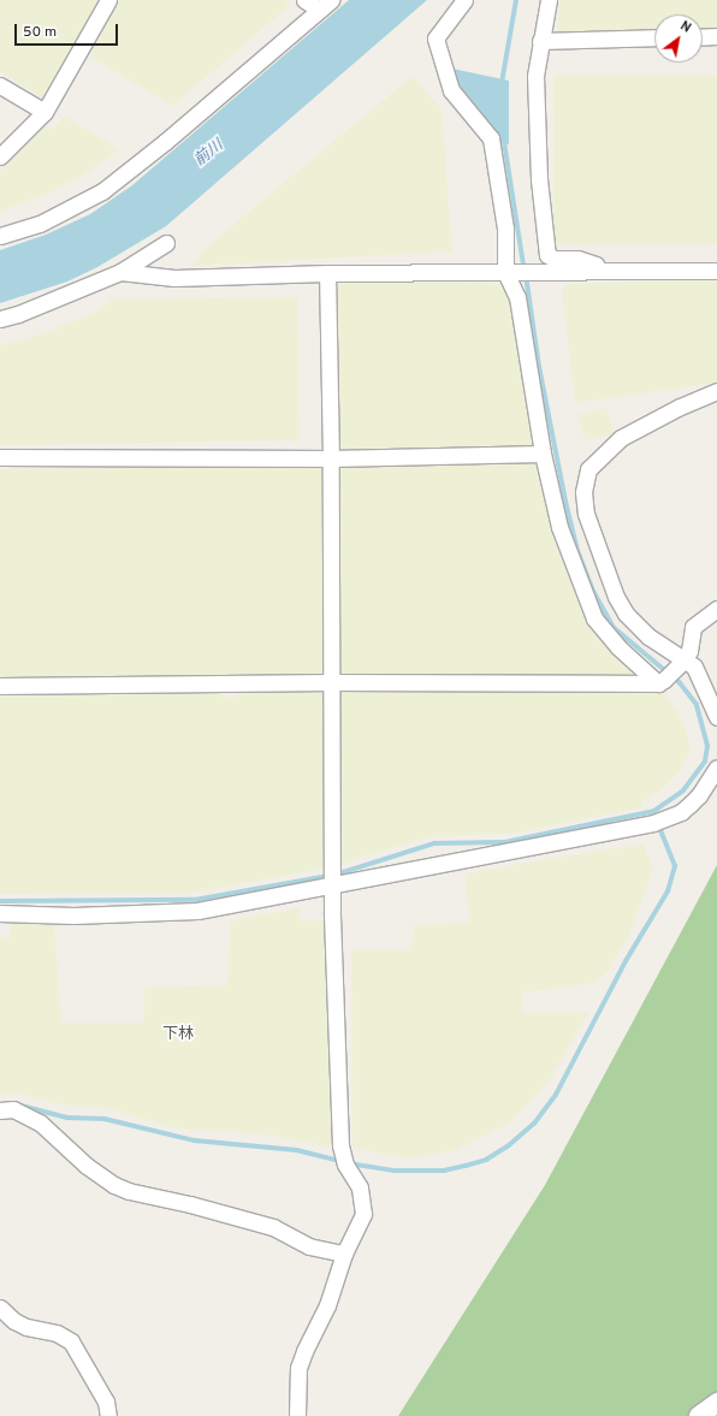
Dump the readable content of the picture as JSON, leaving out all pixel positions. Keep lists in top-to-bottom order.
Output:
{
  "districts": ["下林"],
  "water": ["前川"],
  "scale_bar": "50 m",
  "north": "top right"
}
